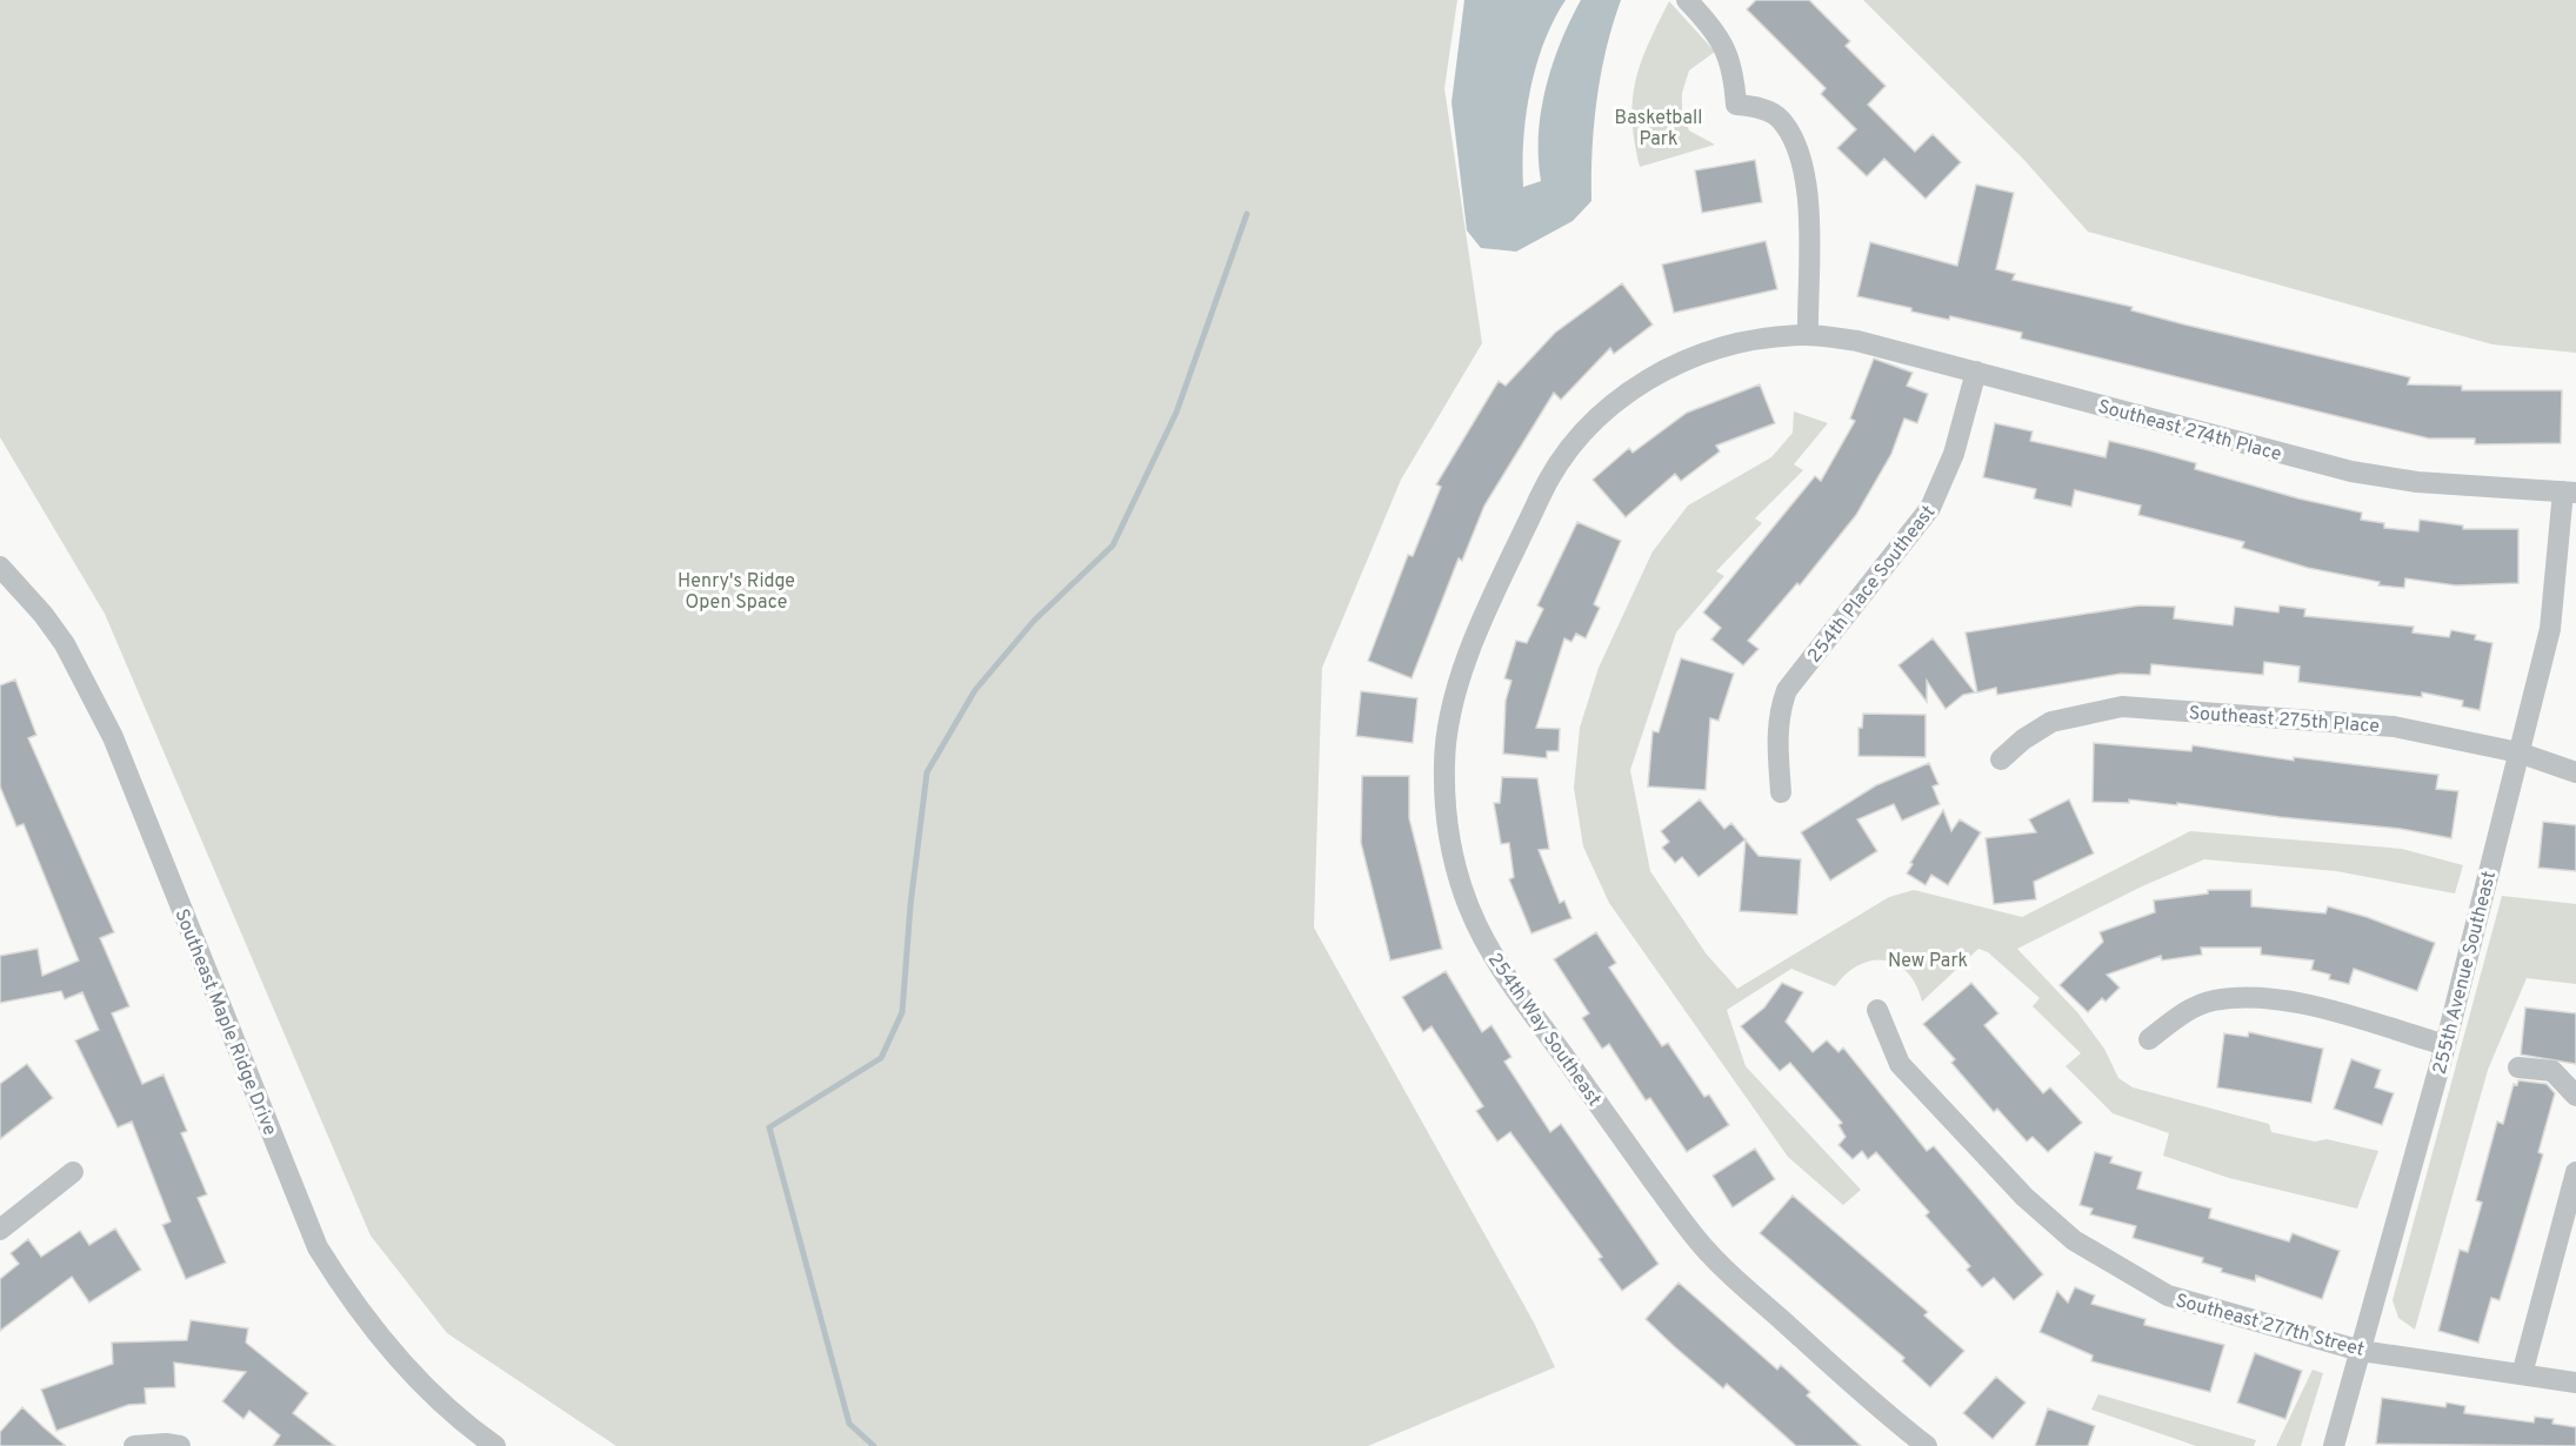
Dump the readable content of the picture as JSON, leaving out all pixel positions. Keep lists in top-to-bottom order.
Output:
{
  "streets": {
    "street": [
      "Southeast 274th Place",
      "254th Place Southeast",
      "Southeast 275th Place",
      "255th Avenue Southeast",
      "Southeast Maple Ridge Drive",
      "254th Way Southeast",
      "Southeast 277th Street"
    ]
  },
  "crossings": [
    ["Southeast 274th Place", "254th Place Southeast"],
    ["Southeast 274th Place", "255th Avenue Southeast"],
    ["Southeast 274th Place", "254th Way Southeast"],
    ["Southeast 275th Place", "255th Avenue Southeast"],
    ["255th Avenue Southeast", "Southeast 277th Street"]
  ],
  "parks": ["Basketball Park", "Henry's Ridge Open Space", "New Park"]
}
